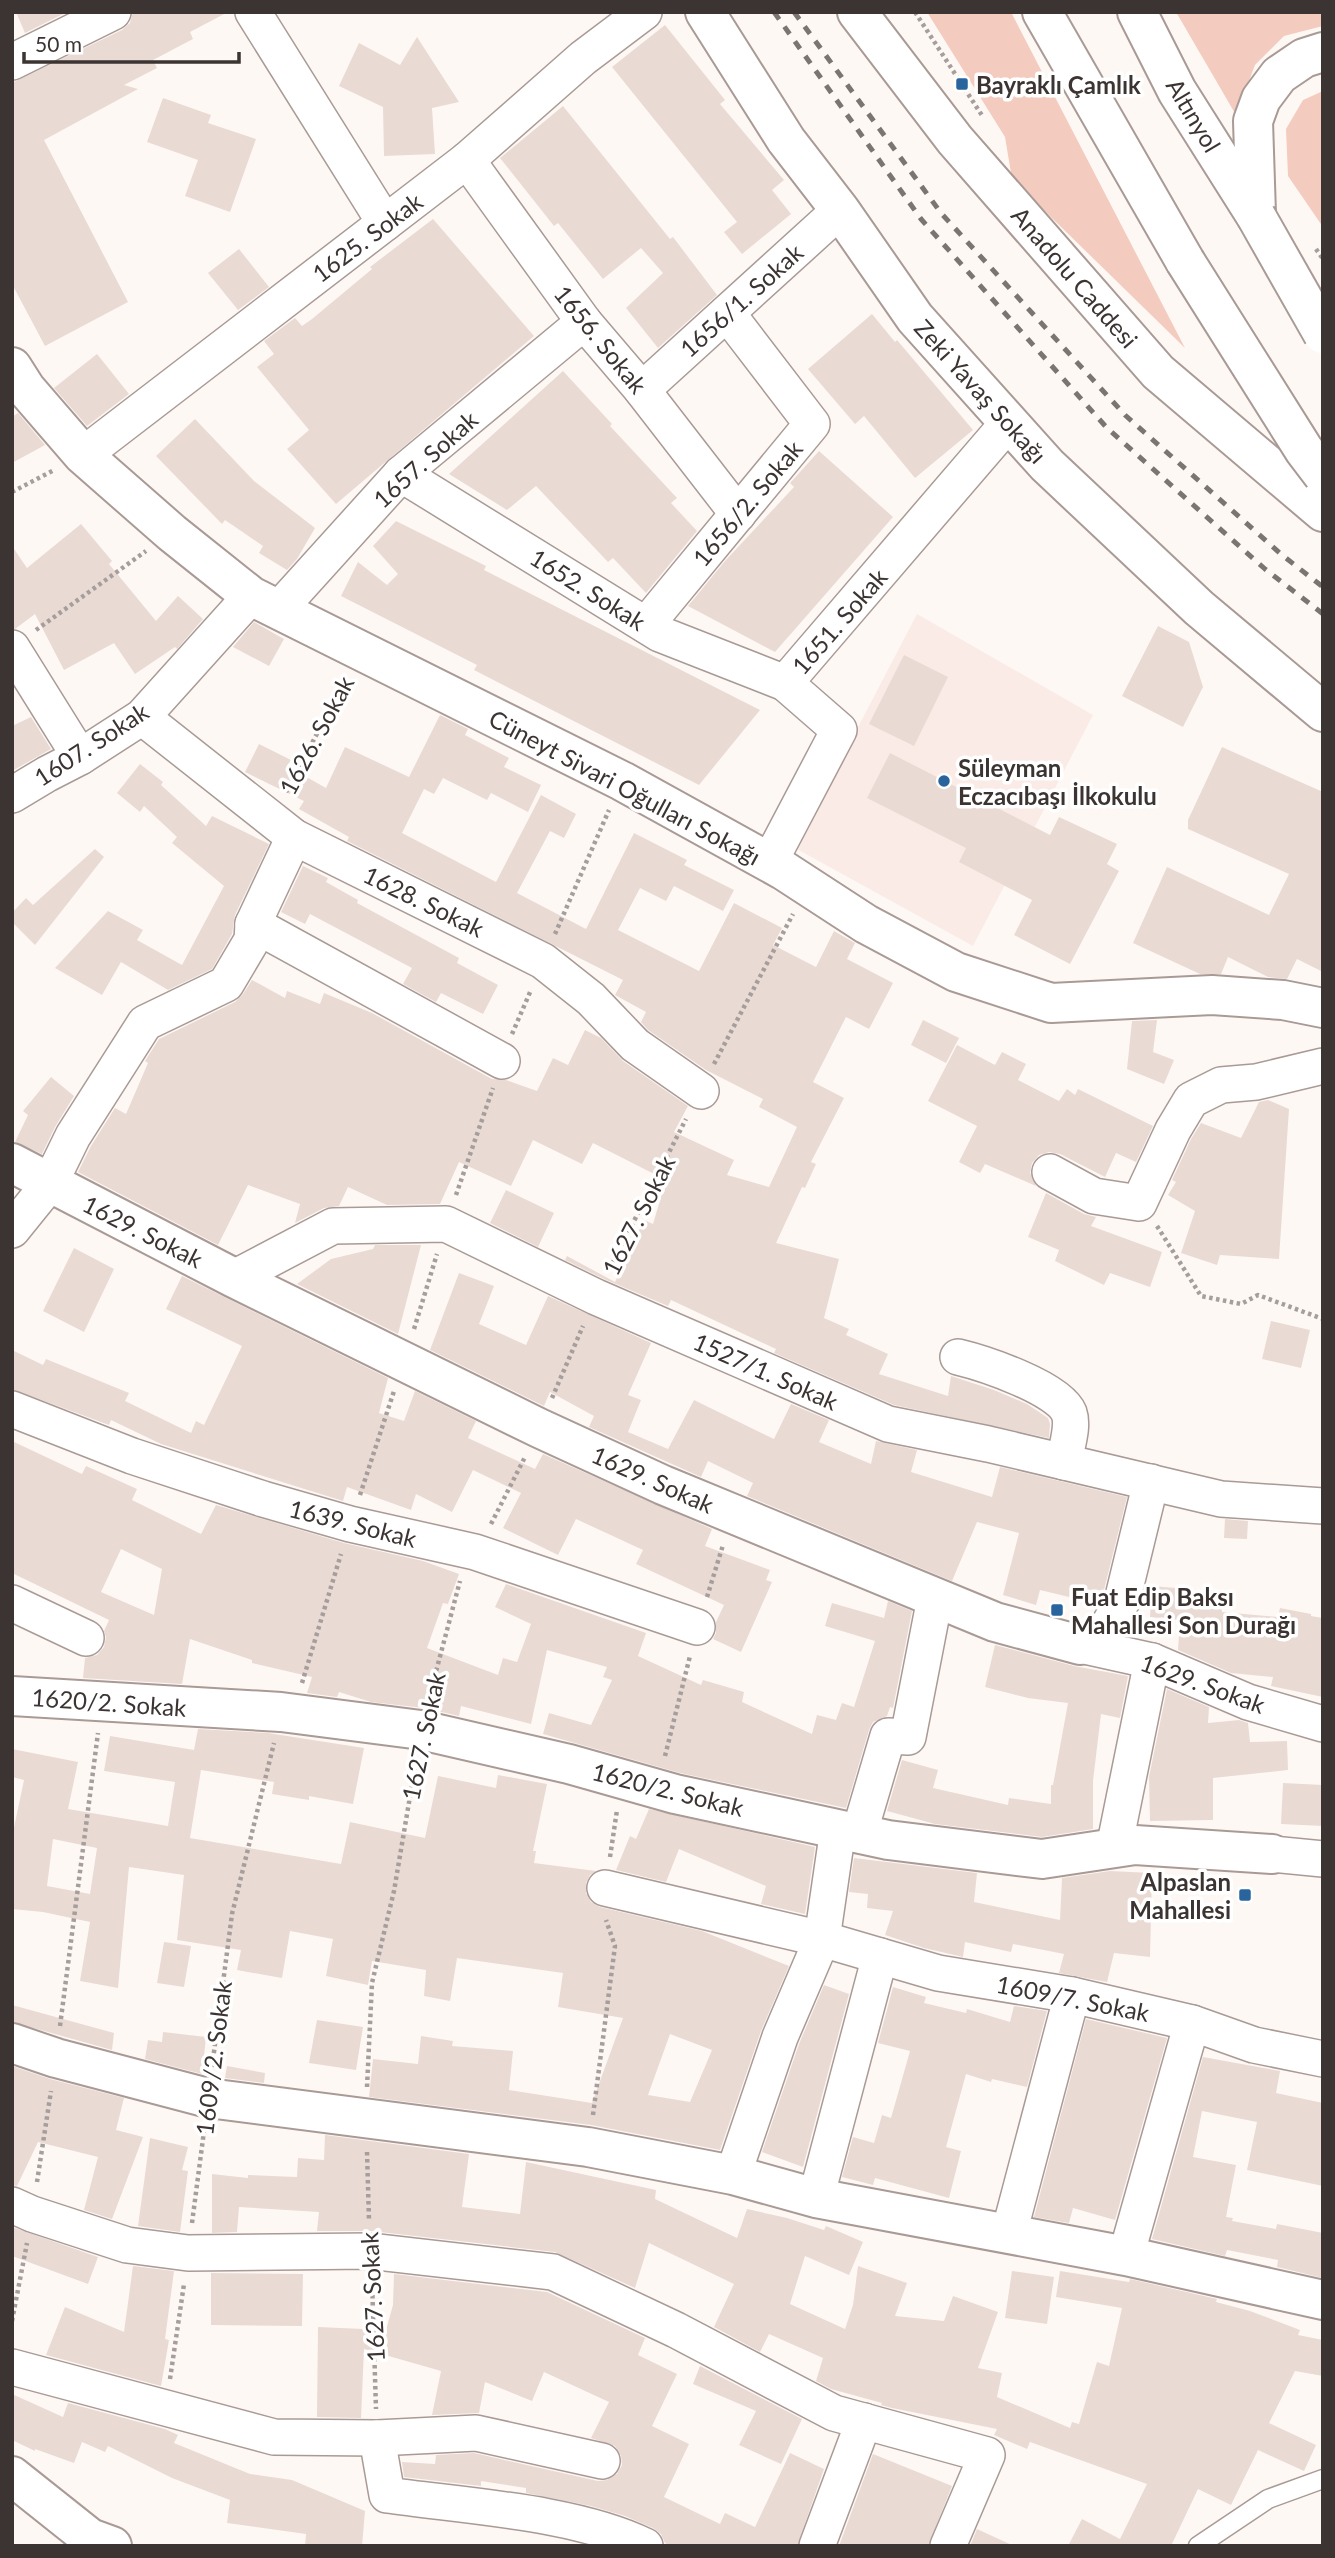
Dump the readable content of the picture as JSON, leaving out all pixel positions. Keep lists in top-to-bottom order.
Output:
{
  "streets": {
    "main road": [
      "Altınyol",
      "Anadolu Caddesi",
      "Zeki Yavaş Sokağı",
      "Cüneyt Sivari Oğulları Sokağı",
      "1629. Sokak",
      "1620/2. Sokak"
    ],
    "street": [
      "1625. Sokak",
      "1656/1. Sokak",
      "1656. Sokak",
      "1657. Sokak",
      "1656/2. Sokak",
      "1652. Sokak",
      "1651. Sokak",
      "1607. Sokak",
      "1628. Sokak",
      "1527/1. Sokak",
      "1639. Sokak",
      "1609/7. Sokak"
    ],
    "path": ["1626. Sokak", "1627. Sokak", "1609/2. Sokak"]
  },
  "crossings": [
    ["1625. Sokak", "1656. Sokak"],
    ["1625. Sokak", "Cüneyt Sivari Oğulları Sokağı"],
    ["1656/1. Sokak", "1656. Sokak"],
    ["1656/1. Sokak", "Zeki Yavaş Sokağı"],
    ["1656/1. Sokak", "1656/2. Sokak"],
    ["1656. Sokak", "1657. Sokak"],
    ["1656. Sokak", "1656/2. Sokak"],
    ["Zeki Yavaş Sokağı", "1651. Sokak"],
    ["1657. Sokak", "1652. Sokak"],
    ["1657. Sokak", "1607. Sokak"],
    ["1657. Sokak", "Cüneyt Sivari Oğulları Sokağı"],
    ["1656/2. Sokak", "1652. Sokak"],
    ["1652. Sokak", "1651. Sokak"],
    ["1651. Sokak", "Cüneyt Sivari Oğulları Sokağı"],
    ["1626. Sokak", "Cüneyt Sivari Oğulları Sokağı"],
    ["1626. Sokak", "1628. Sokak"],
    ["1607. Sokak", "Cüneyt Sivari Oğulları Sokağı"],
    ["1607. Sokak", "1628. Sokak"],
    ["Cüneyt Sivari Oğulları Sokağı", "1627. Sokak"],
    ["1628. Sokak", "1627. Sokak"],
    ["1627. Sokak", "1629. Sokak"],
    ["1627. Sokak", "1527/1. Sokak"],
    ["1627. Sokak", "1639. Sokak"],
    ["1627. Sokak", "1620/2. Sokak"],
    ["1629. Sokak", "1527/1. Sokak"],
    ["1620/2. Sokak", "1609/2. Sokak"]
  ],
  "places": {
    "transit": ["Bayraklı Çamlık", "Fuat Edip Baksı Mahallesi Son Durağı", "Alpaslan Mahallesi"],
    "other": ["Süleyman Eczacıbaşı İlkokulu"]
  },
  "scale_bar": "50 m"
}
